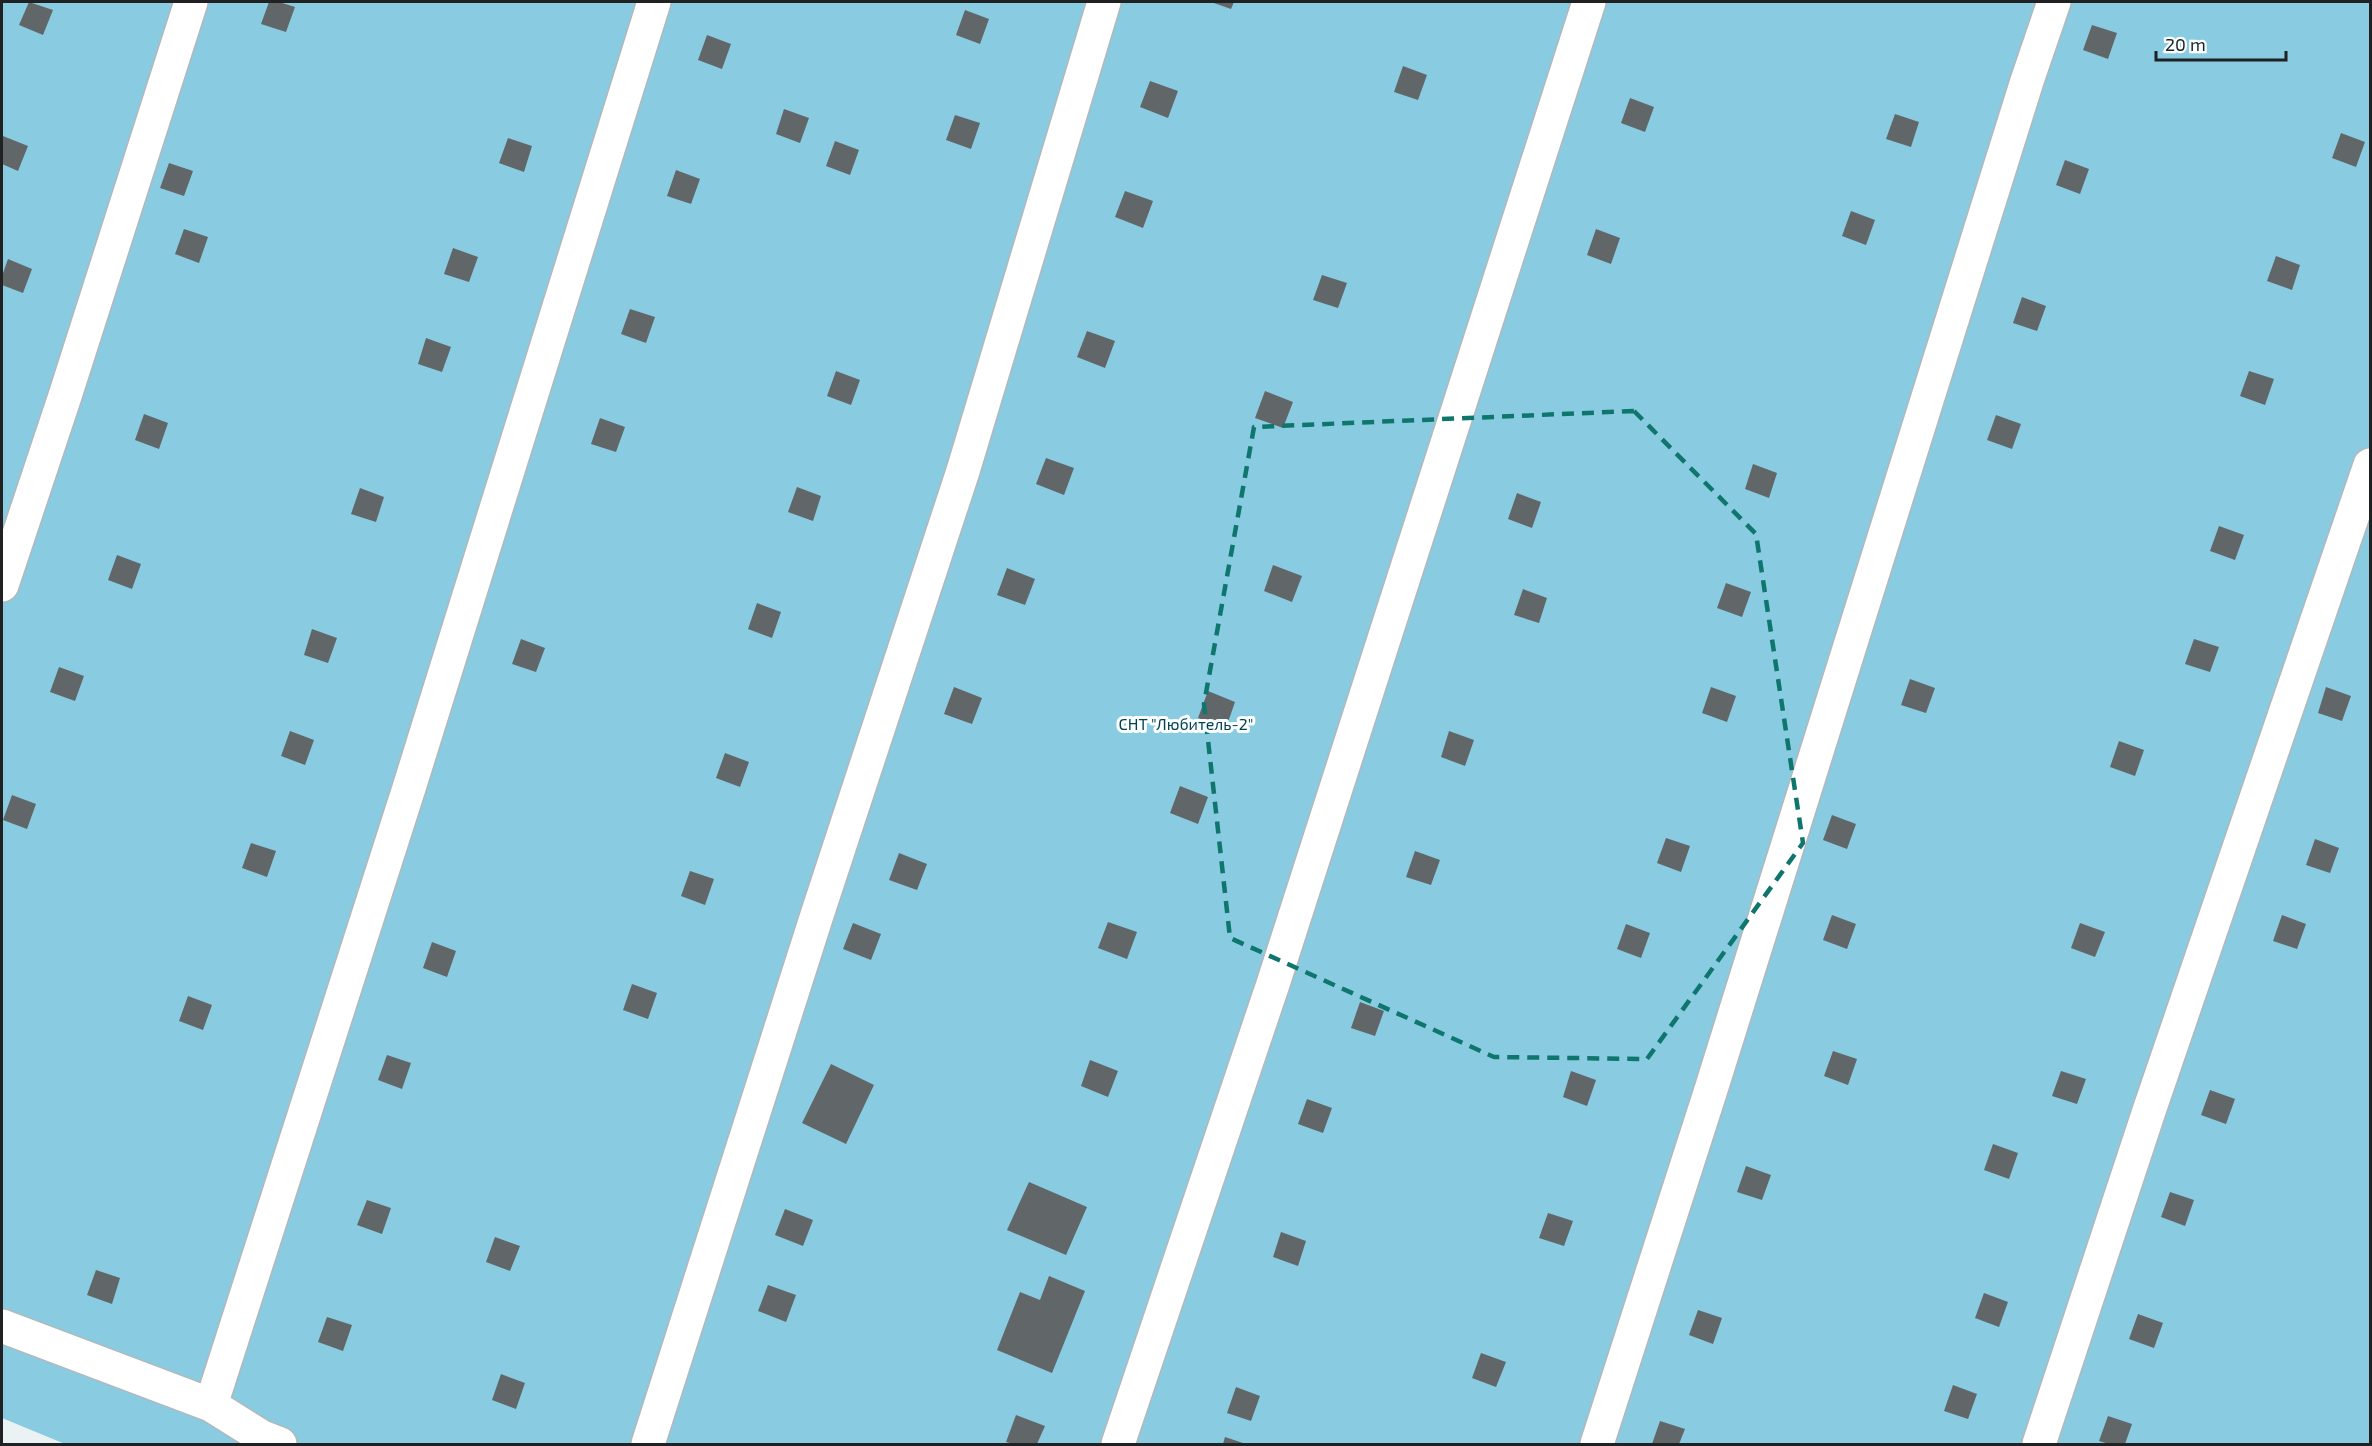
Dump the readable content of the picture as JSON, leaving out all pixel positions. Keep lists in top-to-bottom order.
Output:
{
  "parks": ["СНТ \"Любитель-2\""],
  "scale_bar": "20 m"
}
